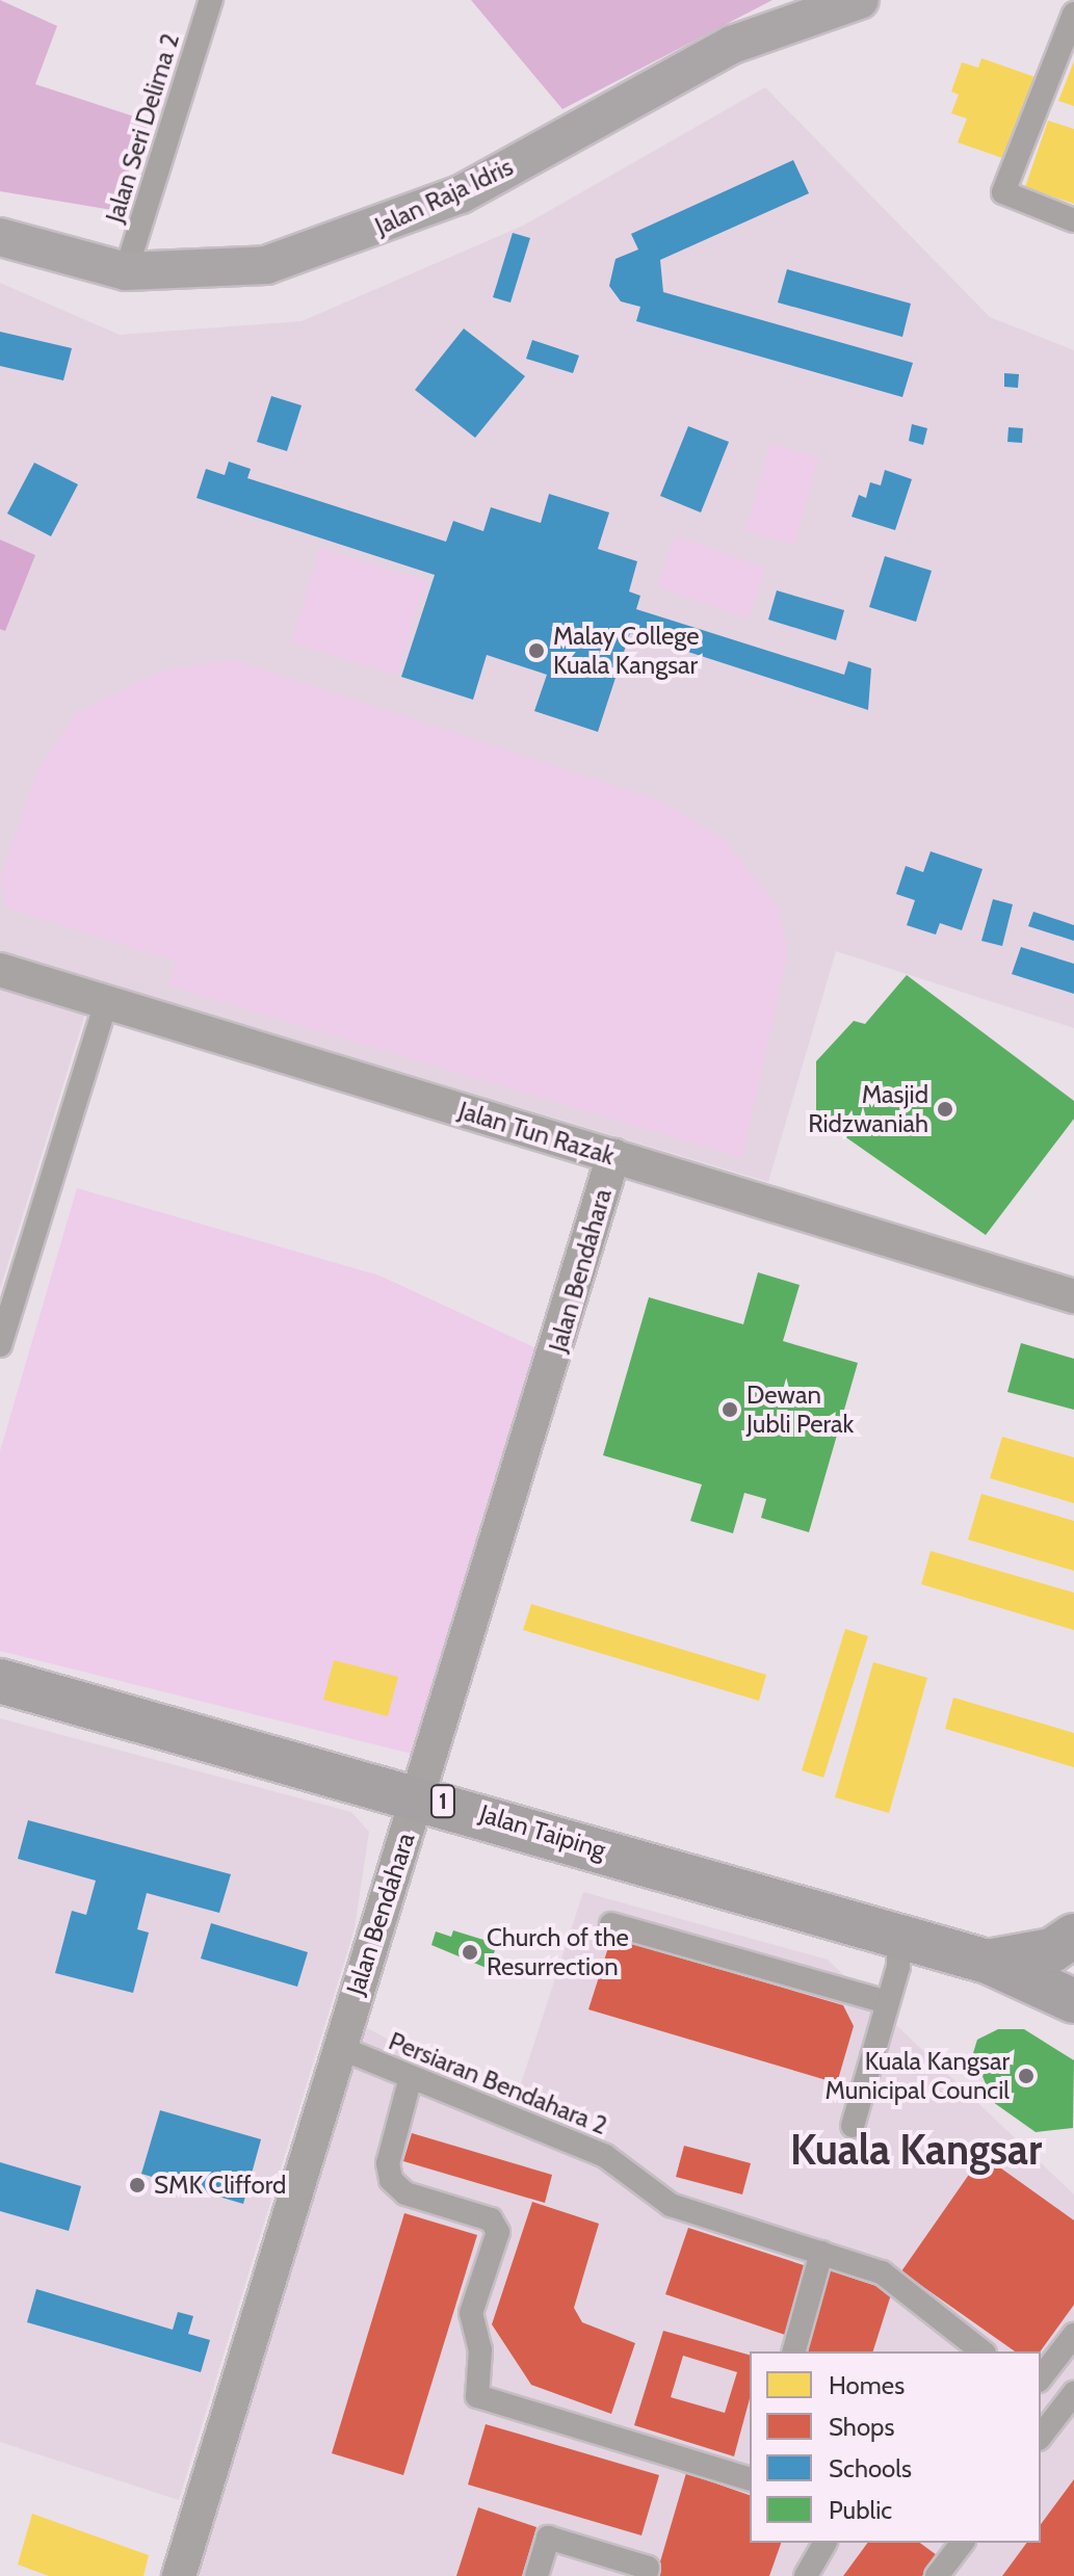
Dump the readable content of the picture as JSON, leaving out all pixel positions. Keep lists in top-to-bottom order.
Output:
{
  "streets": {
    "highway": ["1", "Jalan Taiping"],
    "main road": ["Jalan Raja Idris"],
    "street": [
      "Jalan Seri Delima 2",
      "Jalan Tun Razak",
      "Jalan Bendahara",
      "Persiaran Bendahara 2"
    ]
  },
  "crossings": [
    ["Jalan Seri Delima 2", "Jalan Raja Idris"],
    ["Jalan Tun Razak", "Jalan Bendahara"],
    ["Jalan Bendahara", "Jalan Taiping"],
    ["Jalan Bendahara", "Persiaran Bendahara 2"],
    ["1", "Jalan Taiping"]
  ],
  "districts": ["Kuala Kangsar"],
  "places": [
    "Malay College Kuala Kangsar",
    "Masjid Ridzwaniah",
    "Dewan Jubli Perak",
    "Church of the Resurrection",
    "Kuala Kangsar Municipal Council",
    "SMK Clifford"
  ],
  "legend": [
    "Homes",
    "Shops",
    "Schools",
    "Public"
  ]
}
